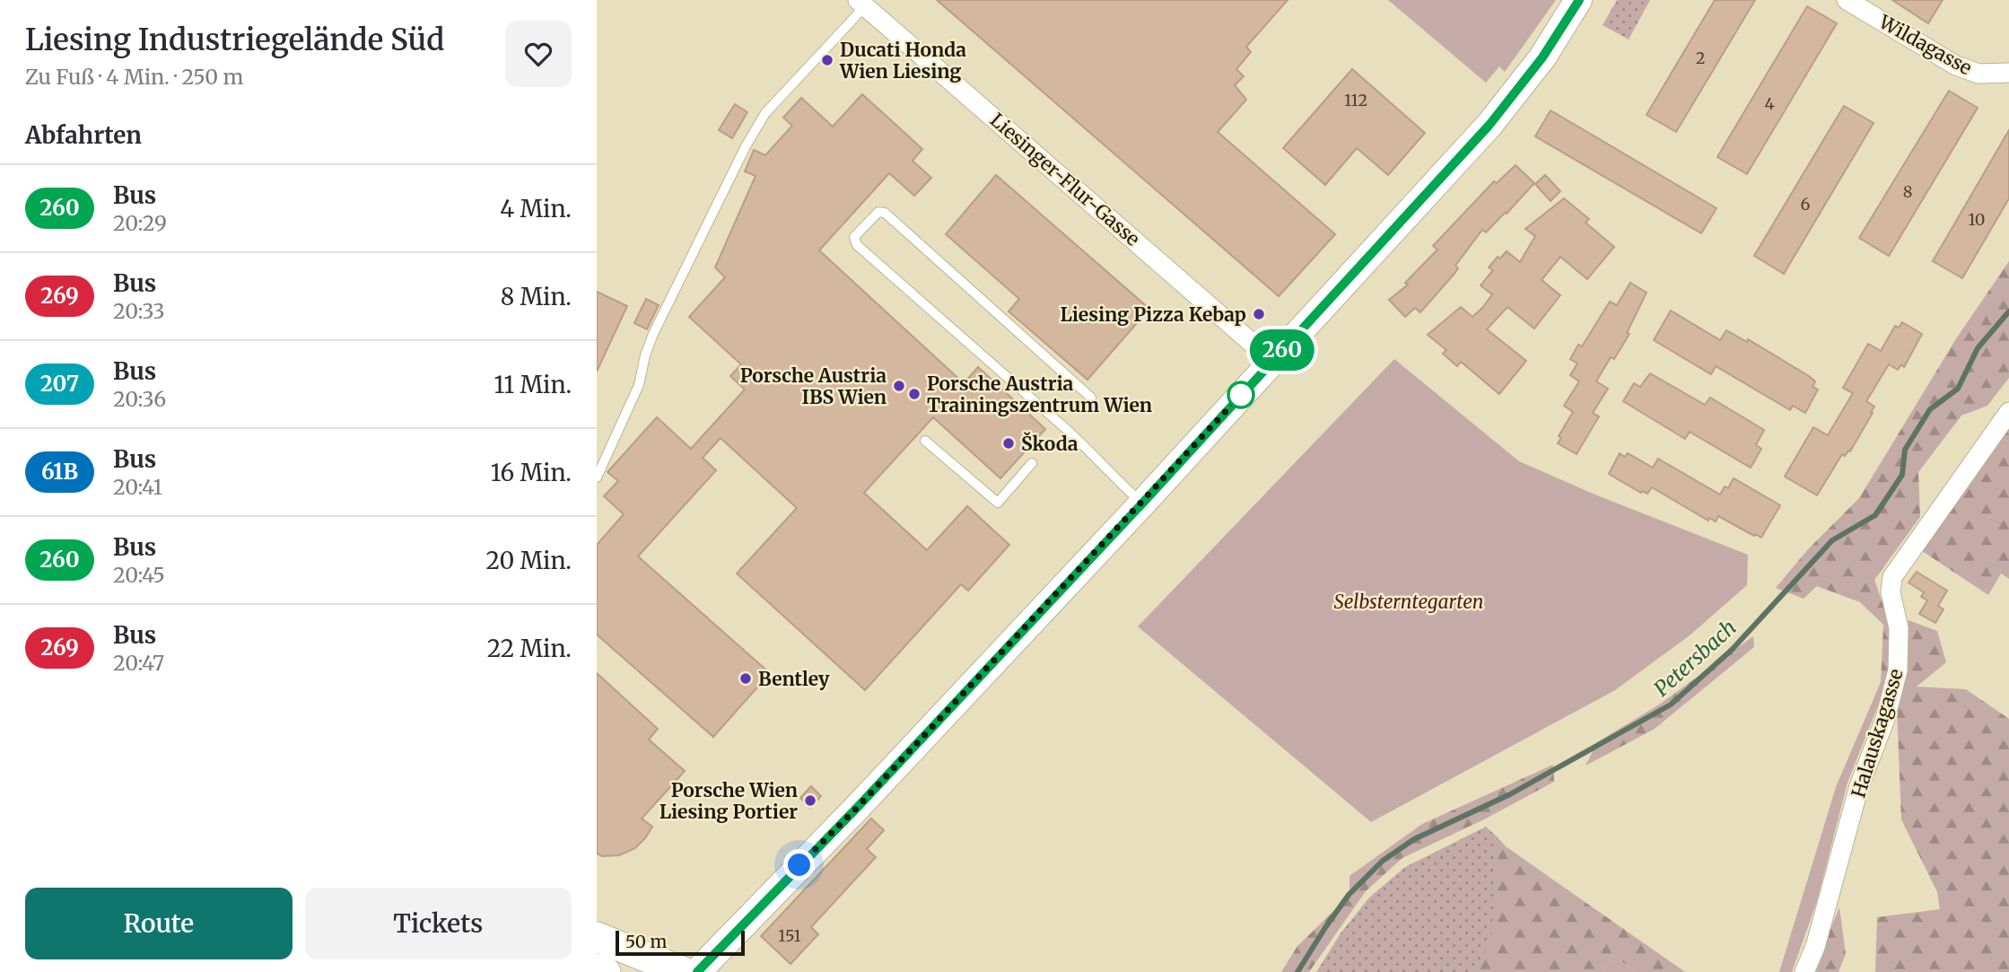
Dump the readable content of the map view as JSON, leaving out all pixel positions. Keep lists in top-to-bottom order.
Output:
{
  "streets": {
    "street": ["Wildagasse", "Liesinger-Flur-Gasse", "Halauskagasse"]
  },
  "water": ["Petersbach"],
  "parks": ["Selbsterntegarten"],
  "places": [
    "Ducati Honda Wien Liesing",
    "Liesing Pizza Kebap",
    "Porsche Austria IBS Wien",
    "Porsche Austria Trainingszentrum Wien",
    "Škoda",
    "Bentley",
    "Porsche Wien Liesing Portier"
  ],
  "lines": ["bus line 260"],
  "house_numbers": [
    "2",
    "112",
    "4",
    "8",
    "6",
    "10",
    "151"
  ],
  "scale_bar": "50 m",
  "page": {
    "heading": [
      ["Liesing Industriegelände Süd", "Zu Fuß · 4 Min. · 250 m"],
      "Abfahrten"
    ],
    "on_map": "260",
    "list": [
      {
        "mark": "260",
        "name": "Bus",
        "note": "20:29",
        "value": "4 Min."
      },
      {
        "mark": "269",
        "name": "Bus",
        "note": "20:33",
        "value": "8 Min."
      },
      {
        "mark": "207",
        "name": "Bus",
        "note": "20:36",
        "value": "11 Min."
      },
      {
        "mark": "61B",
        "name": "Bus",
        "note": "20:41",
        "value": "16 Min."
      },
      {
        "mark": "260",
        "name": "Bus",
        "note": "20:45",
        "value": "20 Min."
      },
      {
        "mark": "269",
        "name": "Bus",
        "note": "20:47",
        "value": "22 Min."
      }
    ],
    "buttons": ["Route", "Tickets"],
    "scale": "50 m"
  }
}
